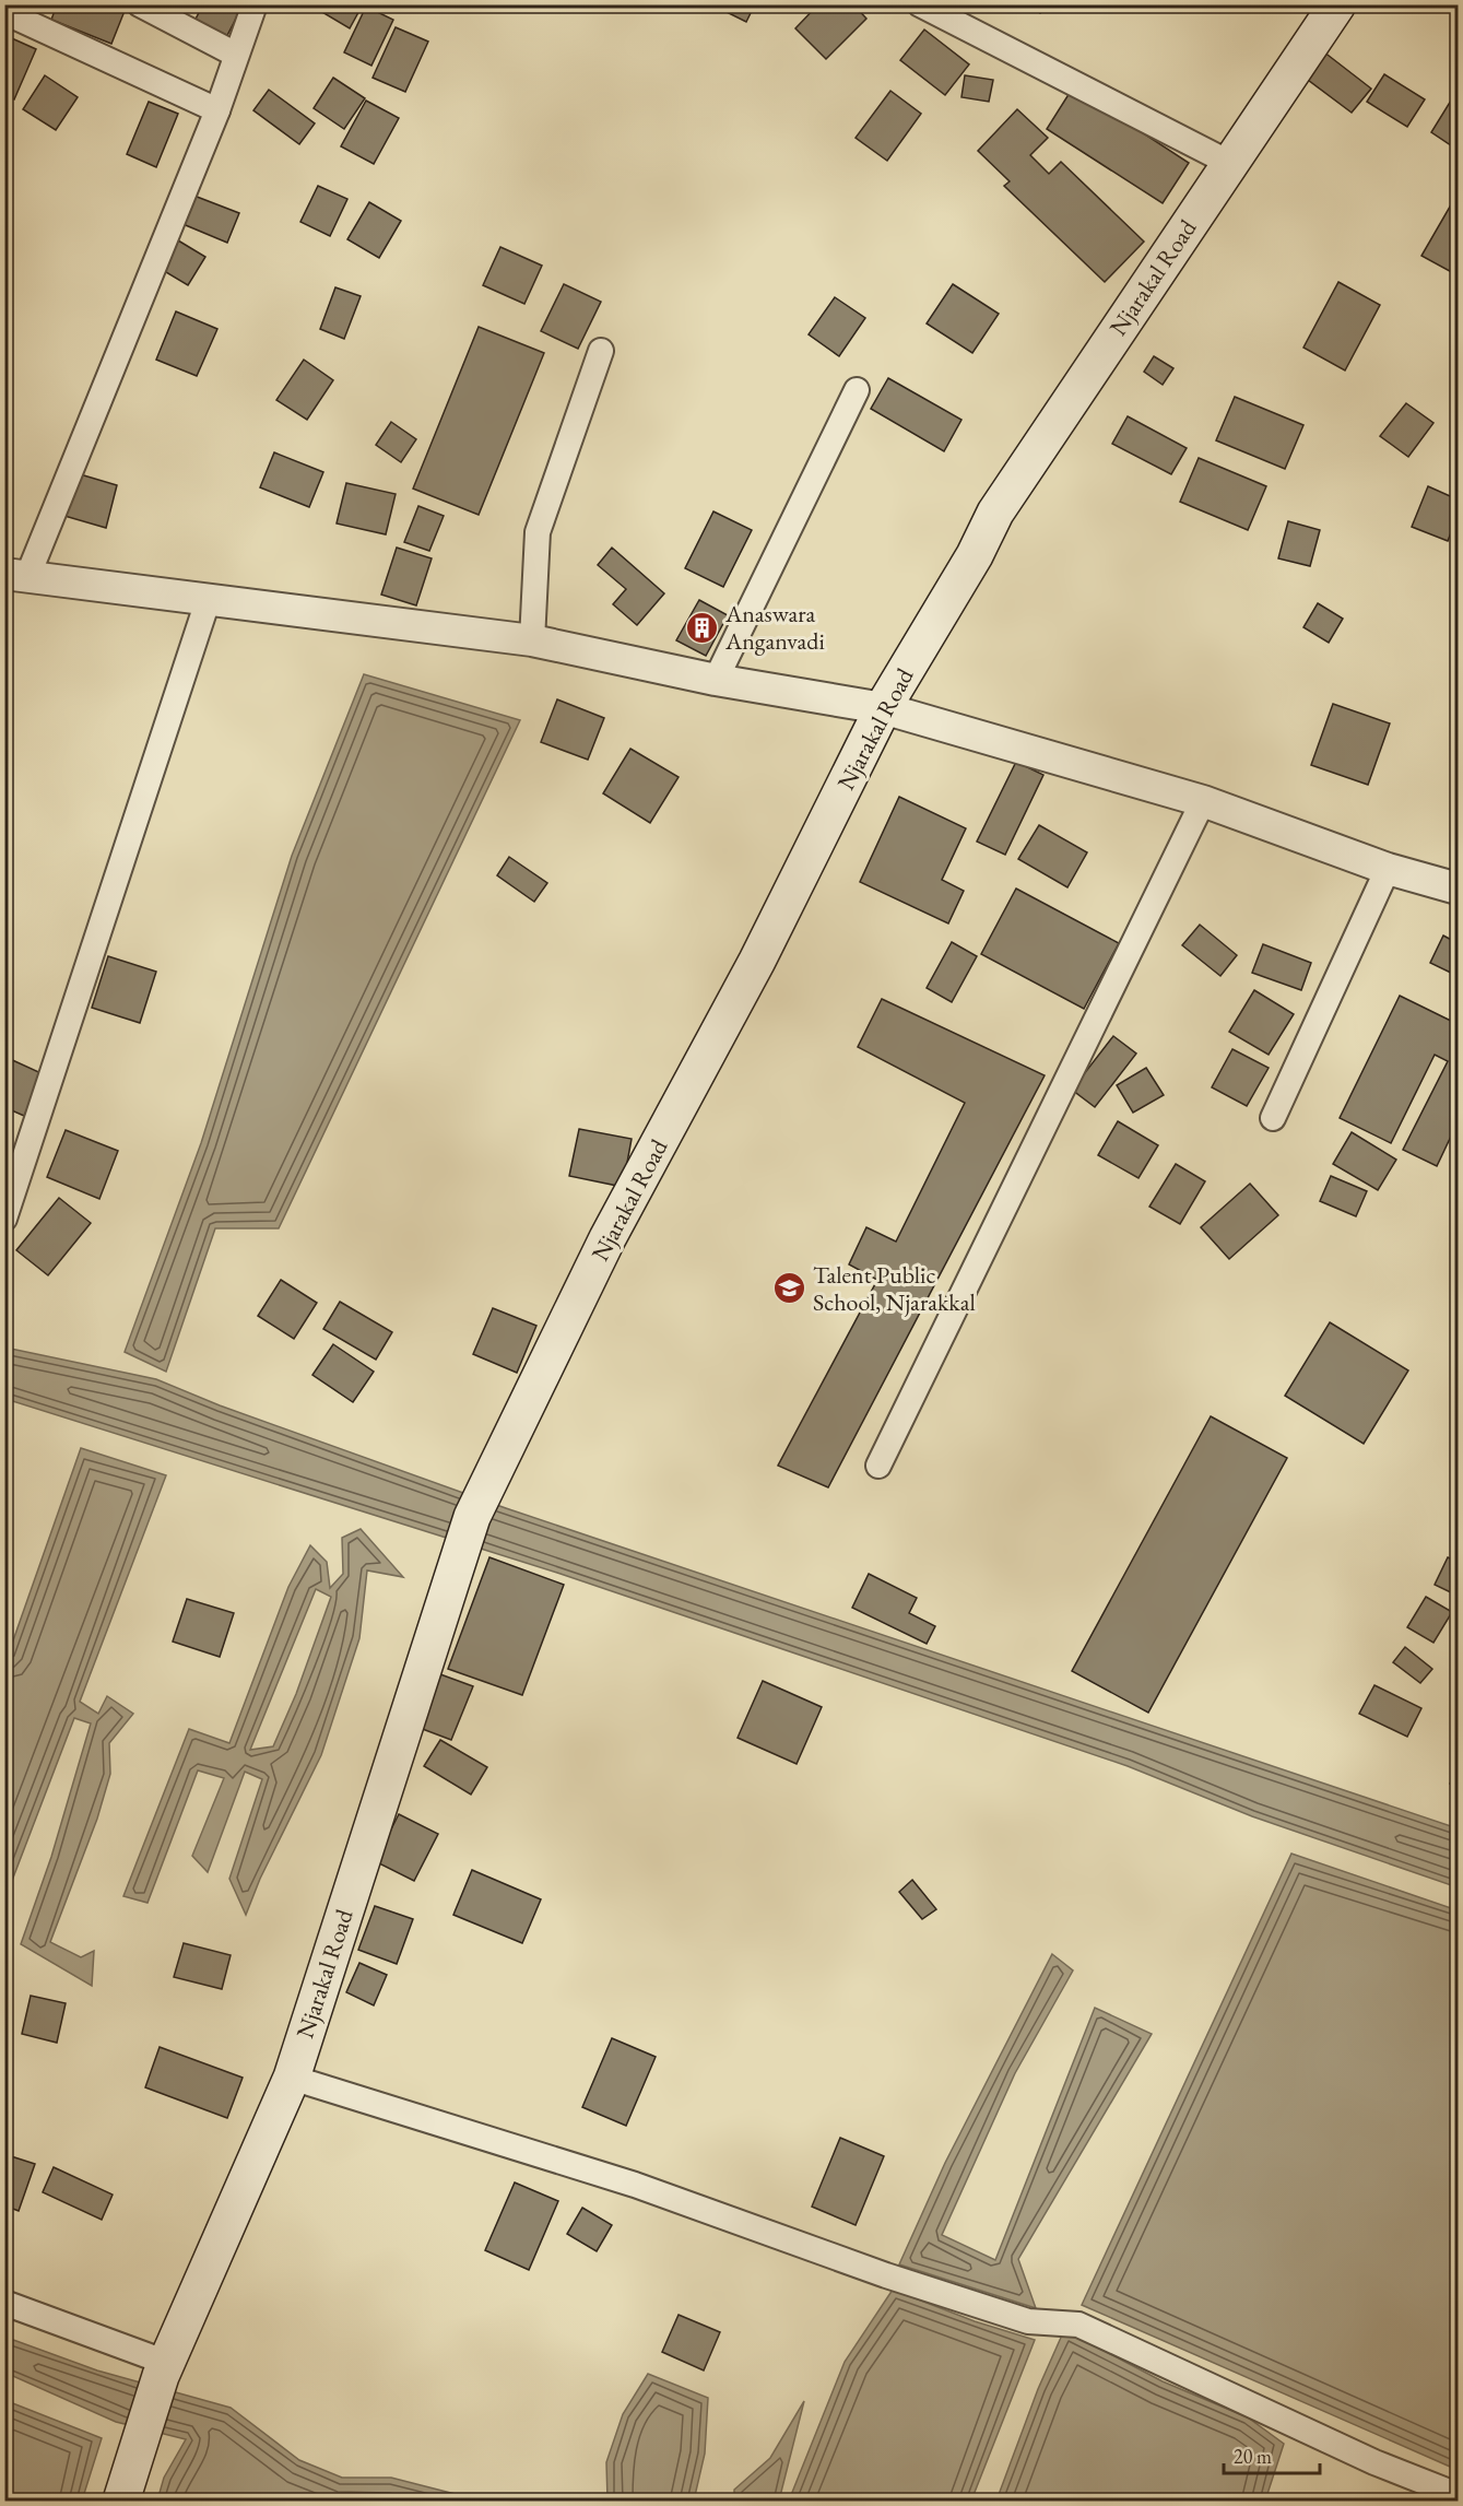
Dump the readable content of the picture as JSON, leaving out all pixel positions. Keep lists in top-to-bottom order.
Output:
{
  "streets": {
    "main road": ["Njarakal Road"]
  },
  "places": {
    "building": ["Anaswara Anganvadi"],
    "school or university": ["Talent Public School, Njarakkal"]
  },
  "scale_bar": "20 m"
}
